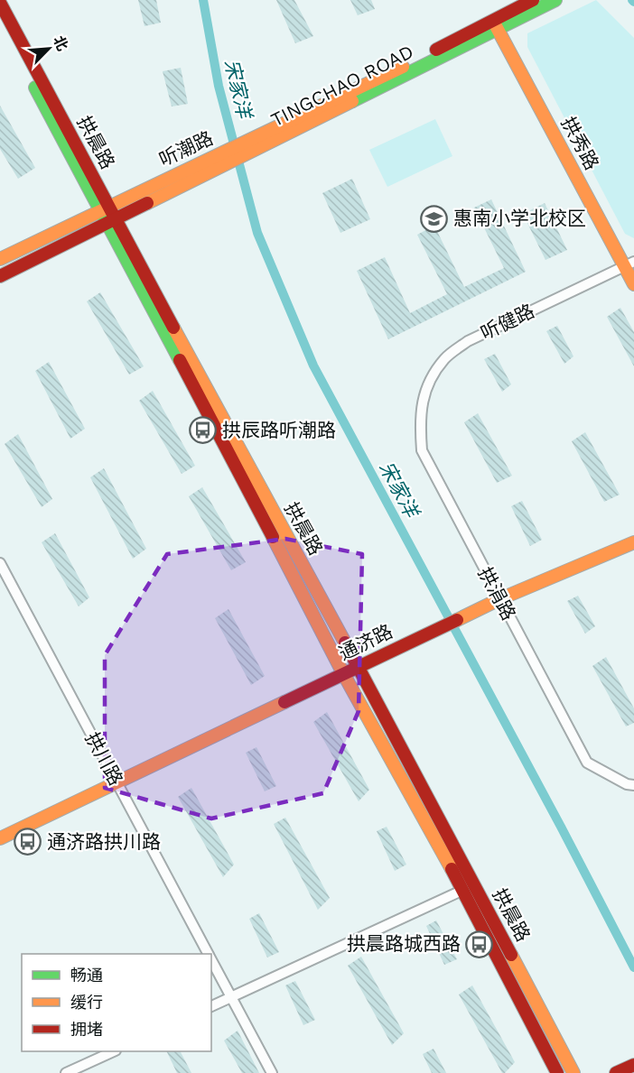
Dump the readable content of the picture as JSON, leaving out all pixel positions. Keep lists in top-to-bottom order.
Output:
{
  "streets": {
    "main road": [
      "TINGCHAO ROAD",
      "拱晨路",
      "拱秀路",
      "听潮路",
      "通济路"
    ],
    "street": ["听健路", "拱涓路", "拱川路"]
  },
  "crossings": [
    ["TINGCHAO ROAD", "拱晨路"],
    ["TINGCHAO ROAD", "听潮路"],
    ["拱晨路", "听潮路"],
    ["拱晨路", "通济路"],
    ["拱秀路", "听潮路"],
    ["拱秀路", "听健路"],
    ["听健路", "拱涓路"],
    ["拱涓路", "通济路"],
    ["通济路", "拱川路"]
  ],
  "water": ["宋家洋"],
  "places": {
    "school or university": ["惠南小学北校区"],
    "bus stop": ["拱辰路听潮路", "通济路拱川路", "拱晨路城西路"]
  },
  "legend": ["畅通", "缓行", "拥堵"],
  "north": "top right"
}
